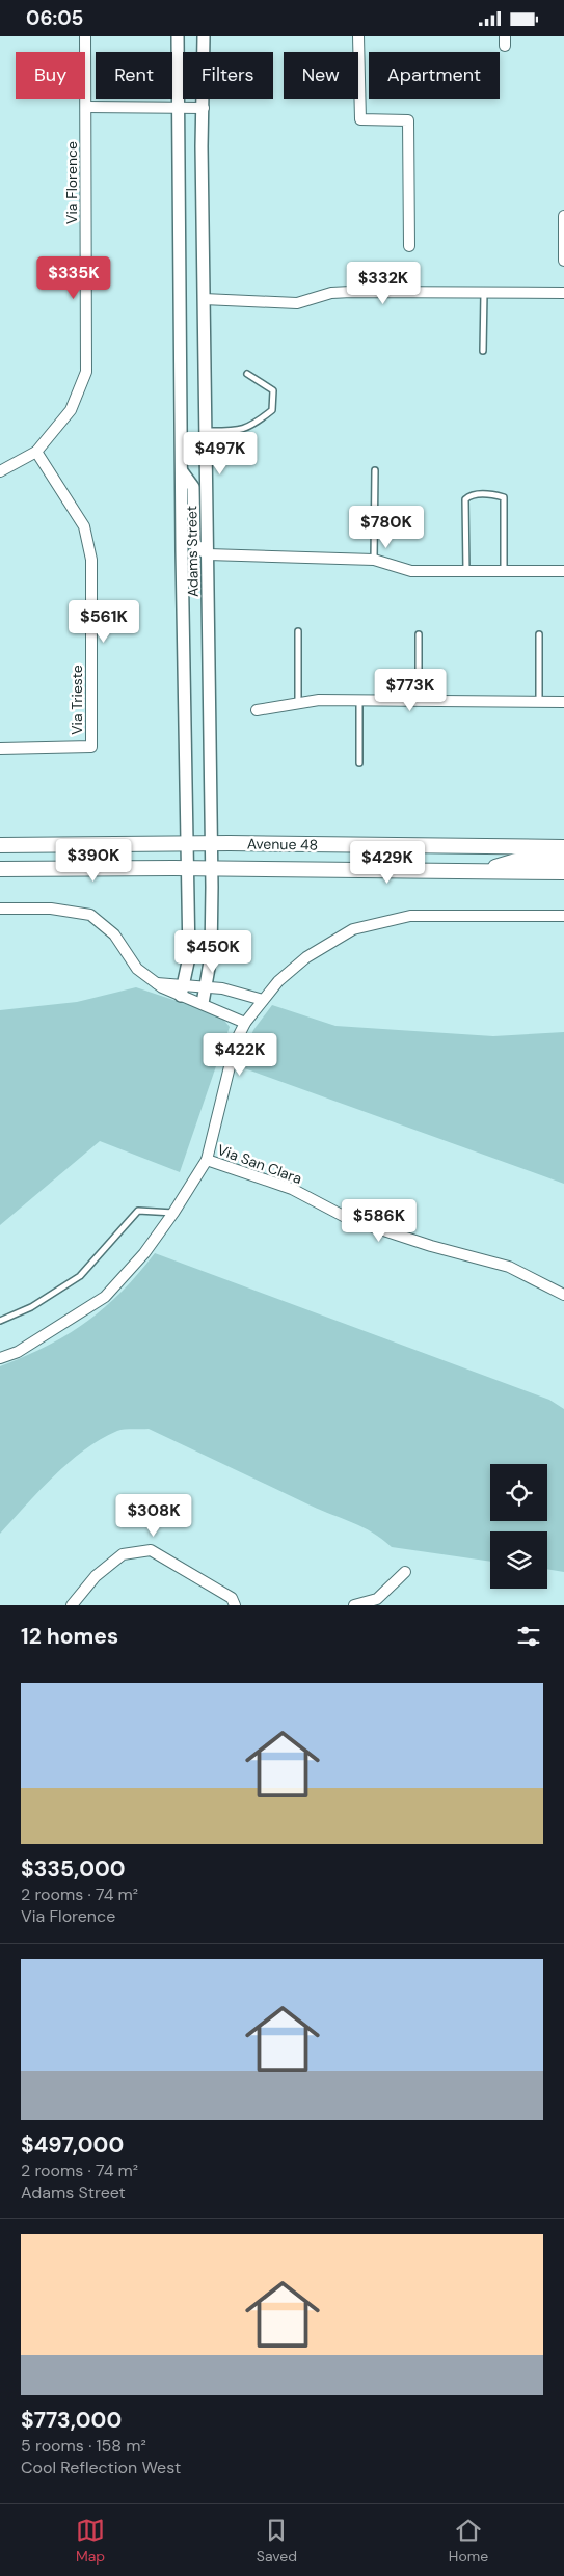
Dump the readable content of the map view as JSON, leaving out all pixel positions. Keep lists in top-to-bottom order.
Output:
{
  "streets": {
    "main road": ["Avenue 48"],
    "street": [
      "Via Florence",
      "Adams Street",
      "Via Trieste",
      "Via San Clara"
    ]
  },
  "crossings": [
    ["Via Florence", "Via Trieste"],
    ["Adams Street", "Avenue 48"]
  ],
  "page": {
    "status": "06:05",
    "chip": [
      "Buy",
      "Rent",
      "Filters",
      "New",
      "Apartment"
    ],
    "price": [
      "$335K",
      "$332K",
      "$497K",
      "$780K",
      "$561K",
      "$773K",
      "$390K",
      "$429K",
      "$450K",
      "$422K",
      "$586K",
      "$308K"
    ],
    "heading": "12 homes",
    "list": [
      {
        "name": "$335,000",
        "note": "2 rooms · 74 m² · Via Florence"
      },
      {
        "name": "$497,000",
        "note": "2 rooms · 74 m² · Adams Street"
      },
      {
        "name": "$773,000",
        "note": "5 rooms · 158 m² · Cool Reflection West"
      }
    ],
    "tabs": ["Map", "Saved", "Home"]
  }
}
